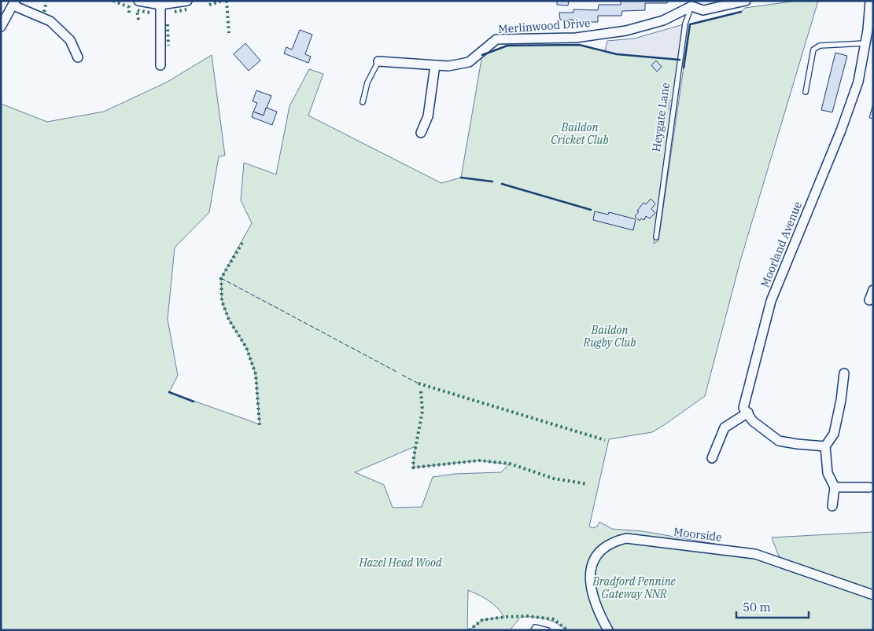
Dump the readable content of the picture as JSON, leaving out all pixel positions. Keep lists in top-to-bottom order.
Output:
{
  "streets": {
    "street": ["Merlinwood Drive", "Moorland Avenue", "Moorside"],
    "lane": ["Heygate Lane"]
  },
  "crossings": [
    ["Merlinwood Drive", "Heygate Lane"]
  ],
  "parks": [
    "Baildon Cricket Club",
    "Baildon Rugby Club",
    "Hazel Head Wood",
    "Bradford Pennine Gateway NNR"
  ],
  "scale_bar": "50 m"
}
